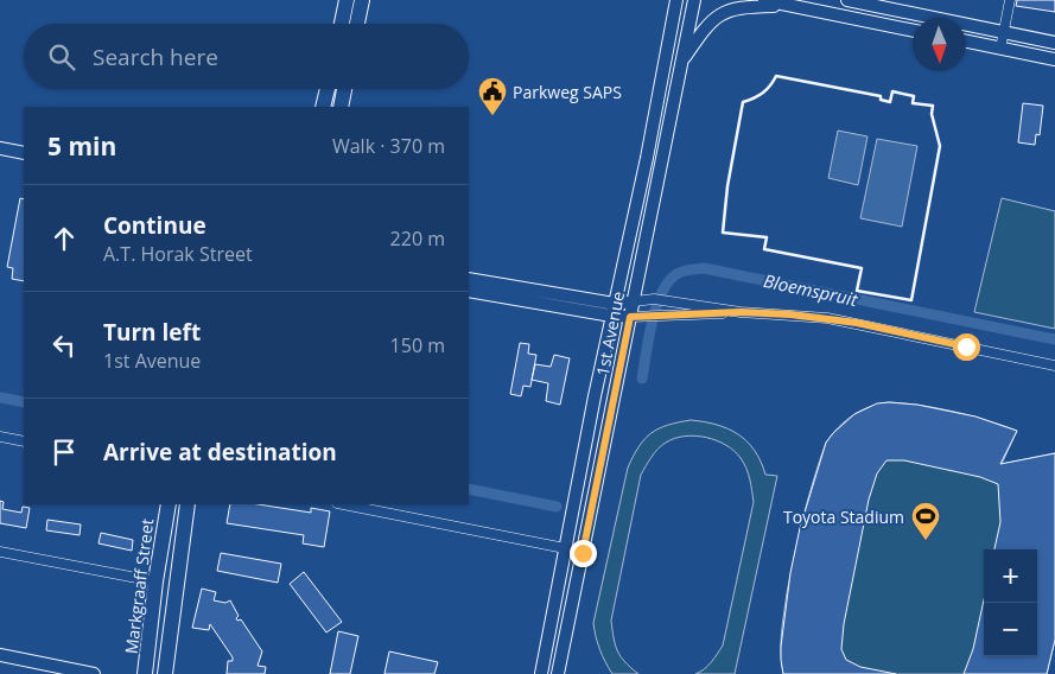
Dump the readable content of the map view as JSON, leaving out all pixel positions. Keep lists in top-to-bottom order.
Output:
{
  "streets": {
    "main road": ["Markgraaff Street"],
    "street": ["1st Avenue"]
  },
  "water": ["Bloemspruit"],
  "places": {
    "public building": ["Parkweg SAPS"],
    "sports": ["Toyota Stadium"]
  },
  "north": "bottom",
  "page": {
    "search": "Search here",
    "heading": ["5 min", "Walk · 370 m"],
    "list": [
      ["Continue", "A.T. Horak Street", "220 m"],
      ["Turn left", "1st Avenue", "150 m"],
      "Arrive at destination"
    ],
    "map_buttons": ["+", "−"]
  }
}
